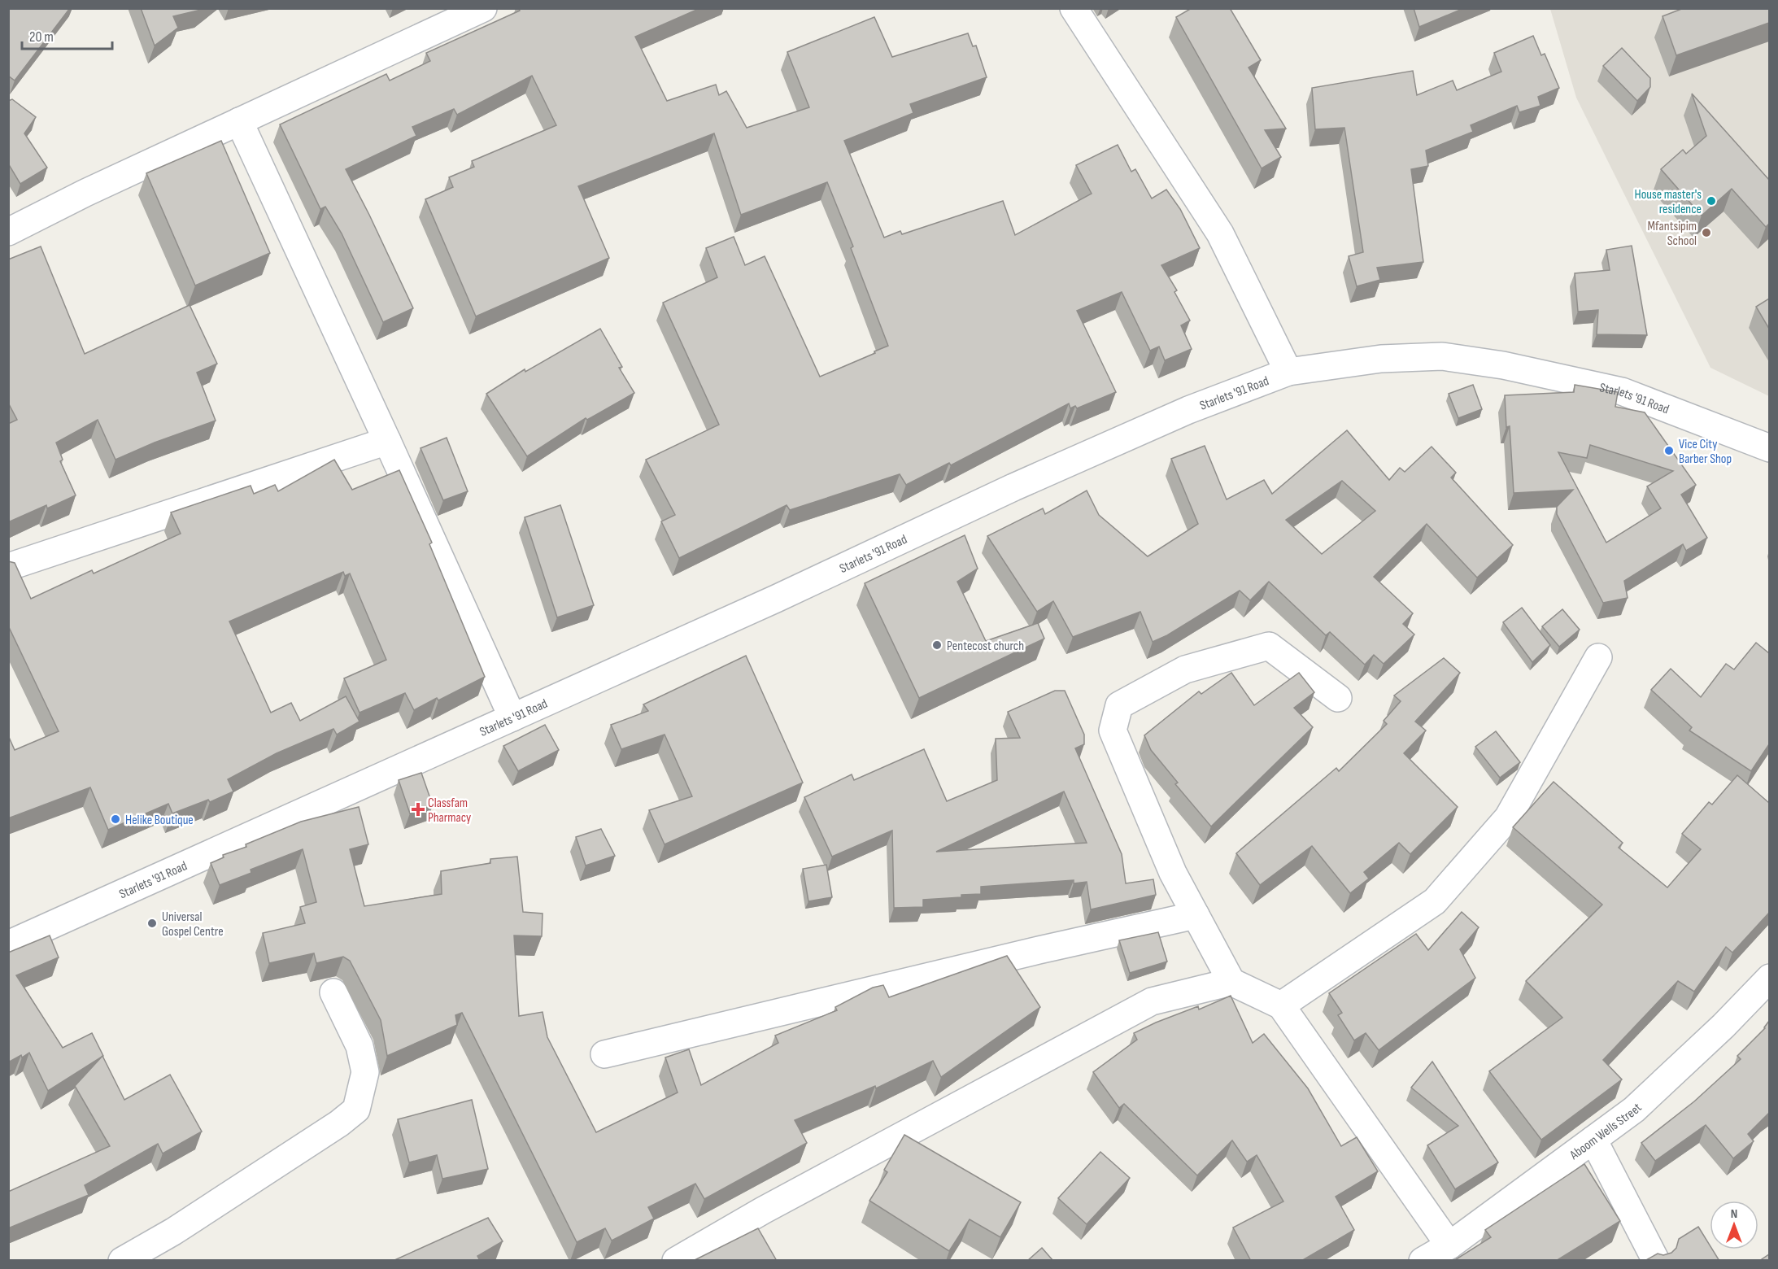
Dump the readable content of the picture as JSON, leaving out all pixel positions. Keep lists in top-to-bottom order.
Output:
{
  "streets": {
    "street": ["Starlets '91 Road", "Aboom Wells Street"]
  },
  "places": {
    "other": [
      "House master's residence",
      "Mfantsipim School",
      "Vice City Barber Shop",
      "Pentecost church",
      "Helike Boutique",
      "Universal Gospel Centre"
    ],
    "health": ["Classfam Pharmacy"]
  },
  "scale_bar": "20 m",
  "north": "top"
}
